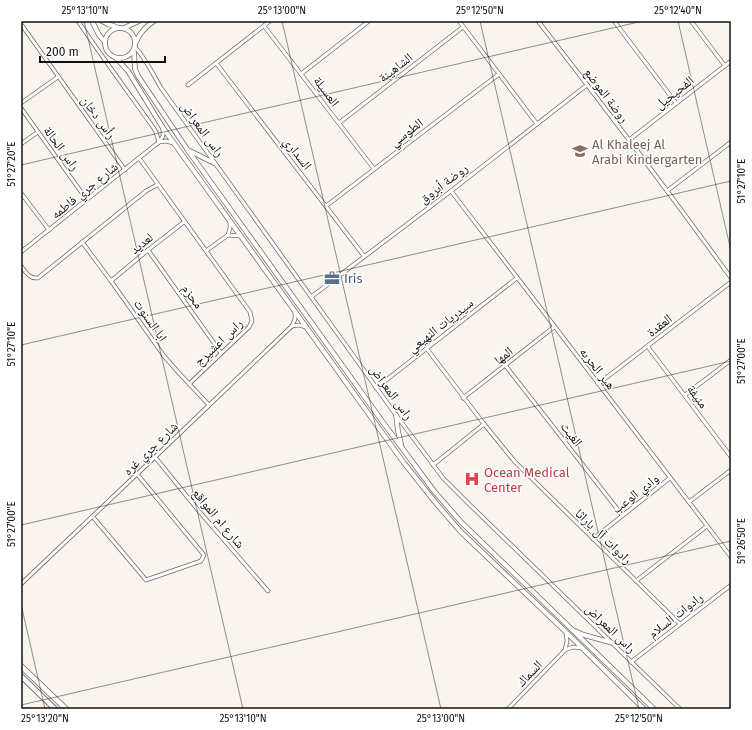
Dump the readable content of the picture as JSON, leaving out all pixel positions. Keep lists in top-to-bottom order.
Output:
{
  "streets": {
    "street": [
      "الشاهينة",
      "العسيلة",
      "الفحيحيل",
      "روضة الموضع",
      "رأس دخان",
      "راس المعراض",
      "الطوسي",
      "راس الحالة",
      "السداري",
      "روضة أبروق",
      "شارع جري فاطمه",
      "لعديد",
      "محزم",
      "ابا السنوت",
      "سيدريات النهيعي",
      "العقدة",
      "راس اعشيرج",
      "المها",
      "هير الحربه",
      "منيفة",
      "الغيث",
      "شارع جري غره",
      "وادي الوعب",
      "شارع ام المواقع",
      "رادوات آل باراثا",
      "رادوات السلام",
      "السماك"
    ]
  },
  "crossings": [
    ["الشاهينة", "العسيلة"],
    ["العسيلة", "الطوسي"],
    ["الفحيحيل", "روضة الموضع"],
    ["روضة الموضع", "روضة أبروق"],
    ["رأس دخان", "شارع جري فاطمه"],
    ["راس المعراض", "روضة أبروق"],
    ["راس المعراض", "سيدريات النهيعي"],
    ["راس المعراض", "رادوات السلام"],
    ["الطوسي", "السداري"],
    ["راس الحالة", "شارع جري فاطمه"],
    ["السداري", "روضة أبروق"],
    ["روضة أبروق", "هير الحربه"],
    ["شارع جري فاطمه", "راس اعشيرج"],
    ["لعديد", "محزم"],
    ["لعديد", "ابا السنوت"],
    ["لعديد", "راس اعشيرج"],
    ["محزم", "راس اعشيرج"],
    ["ابا السنوت", "راس اعشيرج"],
    ["ابا السنوت", "شارع جري غره"],
    ["سيدريات النهيعي", "هير الحربه"],
    ["سيدريات النهيعي", "رادوات آل باراثا"],
    ["العقدة", "هير الحربه"],
    ["العقدة", "منيفة"],
    ["المها", "هير الحربه"],
    ["المها", "الغيث"],
    ["المها", "رادوات آل باراثا"],
    ["هير الحربه", "وادي الوعب"],
    ["الغيث", "وادي الوعب"],
    ["شارع جري غره", "شارع ام المواقع"],
    ["وادي الوعب", "رادوات آل باراثا"],
    ["رادوات آل باراثا", "رادوات السلام"]
  ],
  "places": {
    "school or university": ["Al Khaleej Al Arabi Kindergarten"],
    "office": ["Iris"],
    "hospital": ["Ocean Medical Center"]
  },
  "scale_bar": "200 m",
  "coordinates": [
    "25°13'10\"N",
    "25°13'00\"N",
    "25°12'50\"N",
    "25°12'40\"N",
    "51°27'20\"E",
    "51°27'10\"E",
    "51°27'00\"E",
    "51°26'50\"E",
    "25°13'20\"N"
  ]
}
